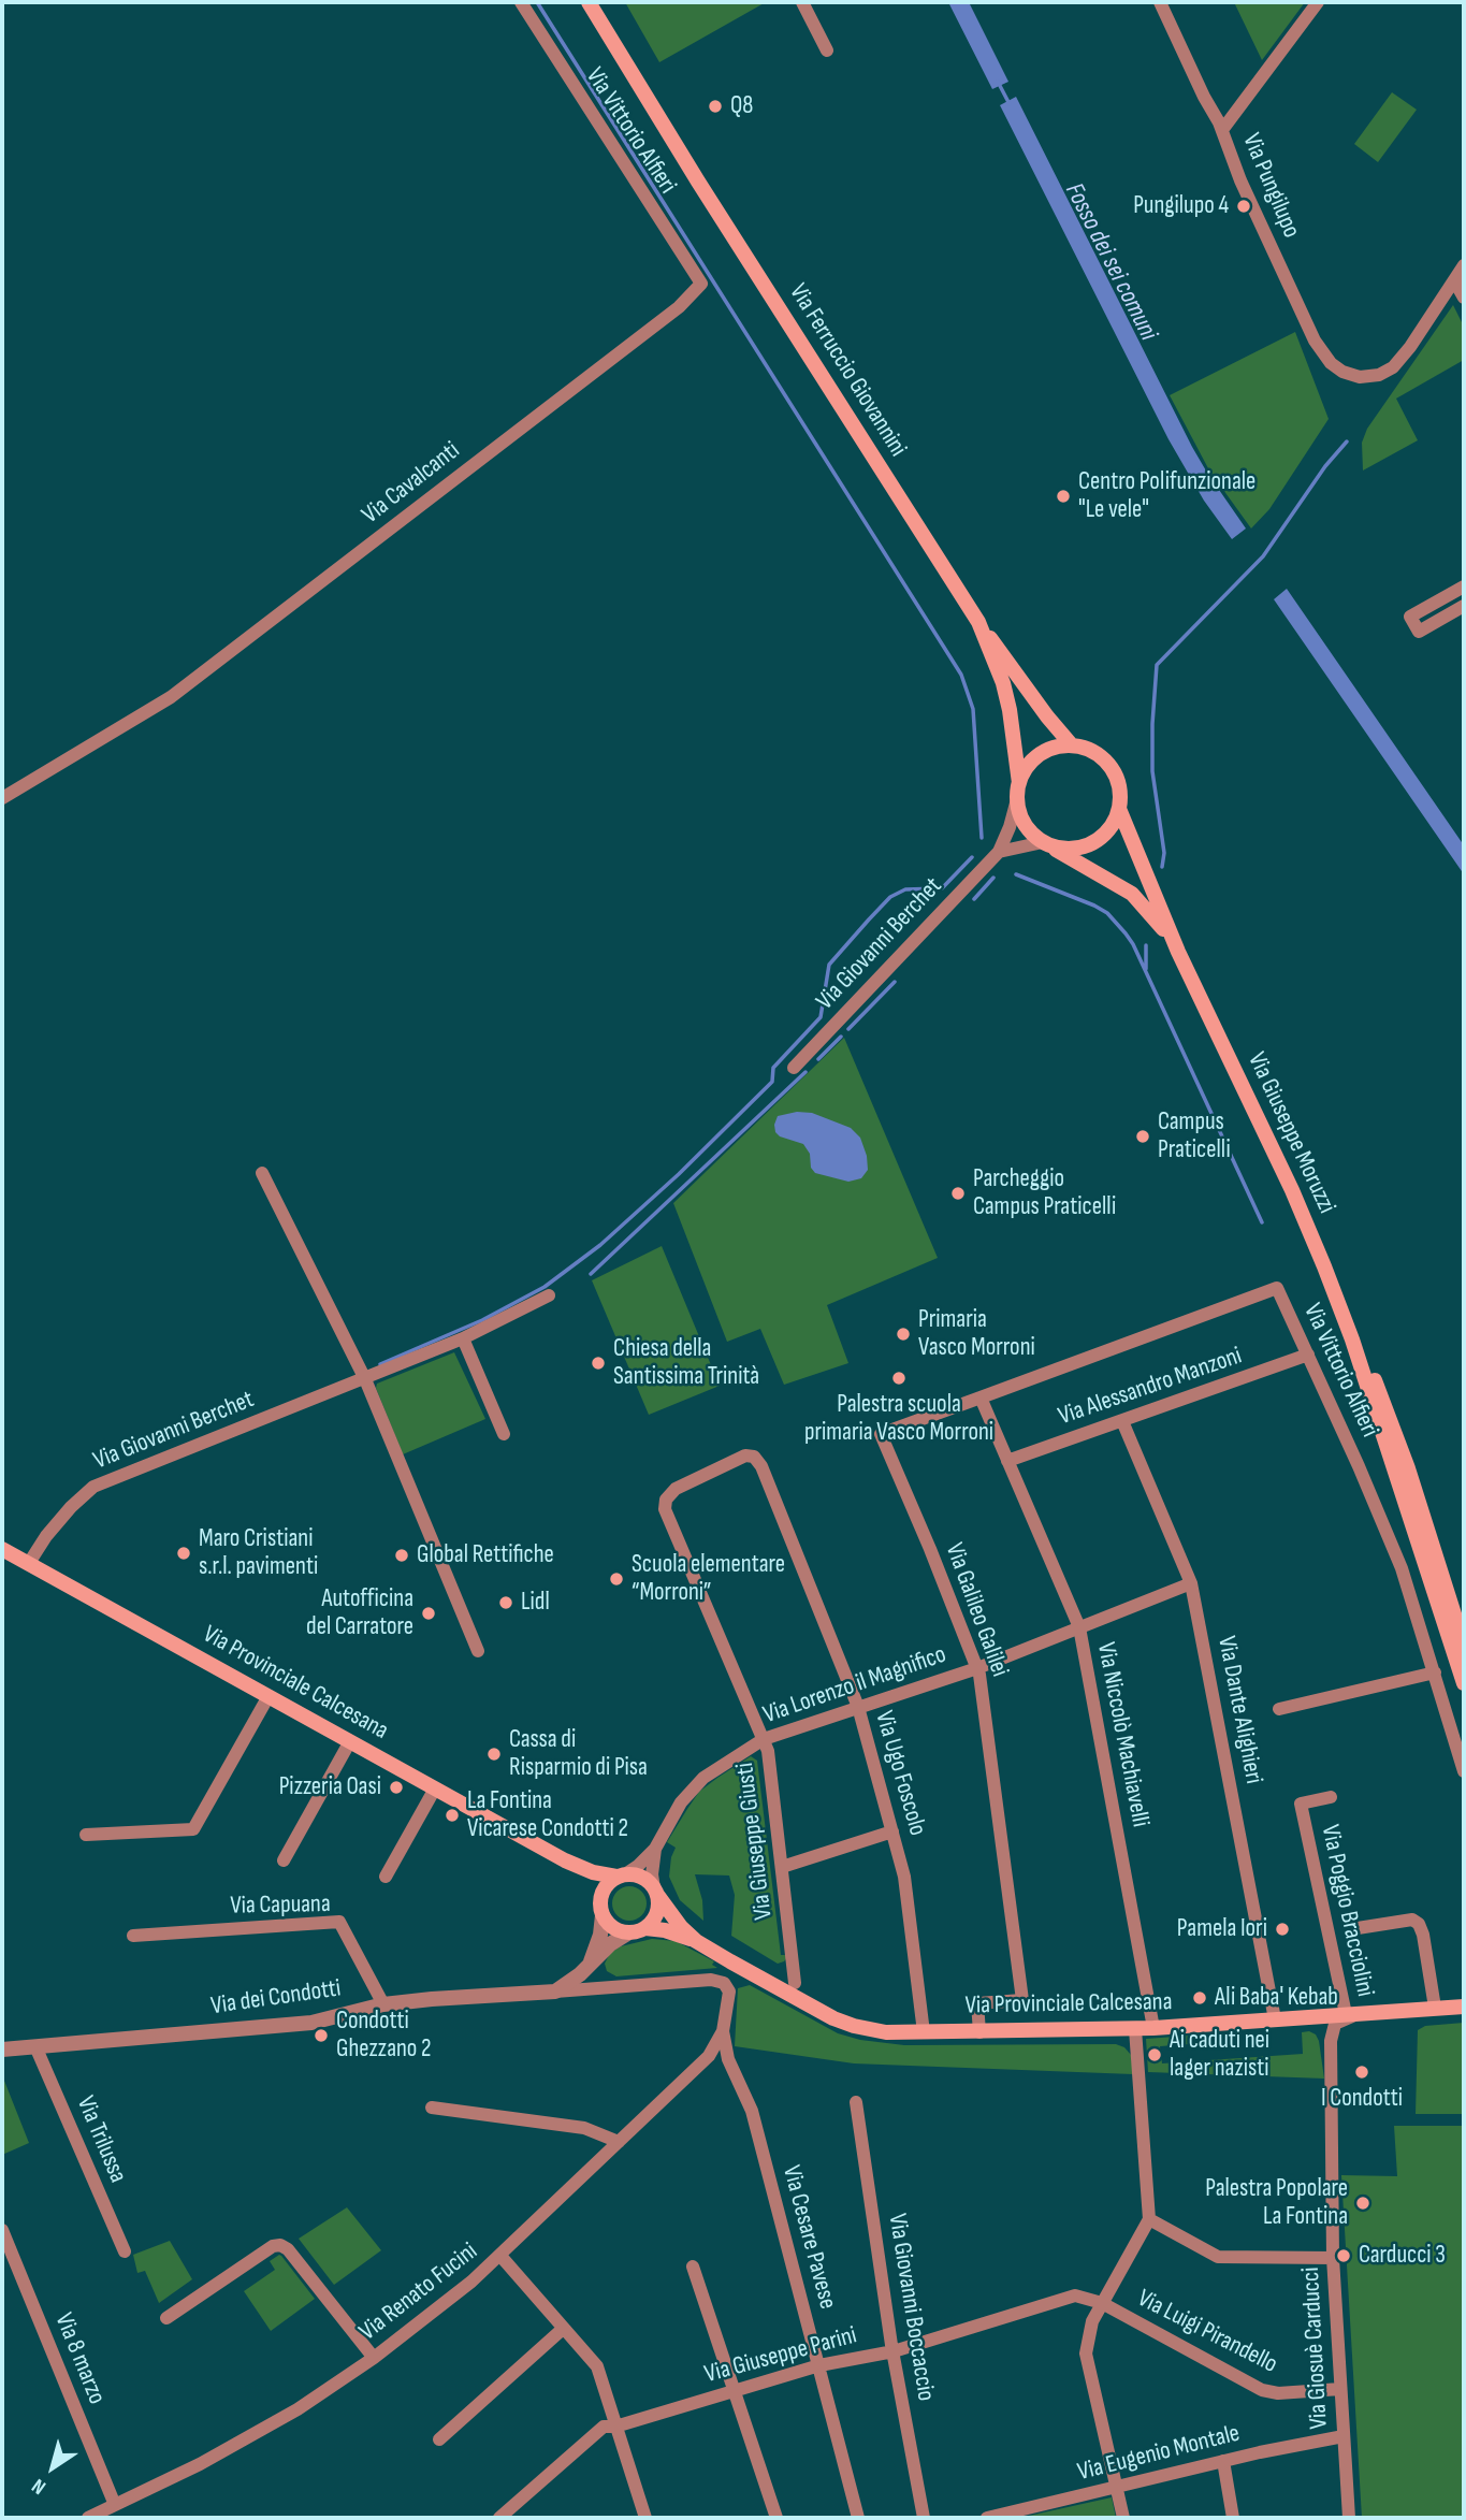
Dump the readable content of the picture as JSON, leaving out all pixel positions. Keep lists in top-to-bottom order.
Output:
{
  "streets": {
    "main road": ["Via Ferruccio Giovannini", "Via Giuseppe Moruzzi", "Via Provinciale Calcesana"],
    "street": [
      "Via Vittorio Alfieri",
      "Via Pungilupo",
      "Via Cavalcanti",
      "Via Giovanni Berchet",
      "Via Alessandro Manzoni",
      "Via Galileo Galilei",
      "Via Lorenzo il Magnifico",
      "Via Dante Alighieri",
      "Via Niccolò Machiavelli",
      "Via Ugo Foscolo",
      "Via Giuseppe Giusti",
      "Via Capuana",
      "Via Poggio Bracciolini",
      "Via dei Condotti",
      "Via Trilussa",
      "Via Cesare Pavese",
      "Via Renato Fucini",
      "Via Giovanni Boccaccio",
      "Via Luigi Pirandello",
      "Via Giosuè Carducci",
      "Via Giuseppe Parini",
      "Via 8 marzo",
      "Via Eugenio Montale"
    ]
  },
  "crossings": [
    ["Via Vittorio Alfieri", "Via Cavalcanti"],
    ["Via Vittorio Alfieri", "Via Alessandro Manzoni"],
    ["Via Vittorio Alfieri", "Via Galileo Galilei"],
    ["Via Ferruccio Giovannini", "Via Giovanni Berchet"],
    ["Via Ferruccio Giovannini", "Via Giuseppe Moruzzi"],
    ["Via Giovanni Berchet", "Via Giuseppe Moruzzi"],
    ["Via Giovanni Berchet", "Via Provinciale Calcesana"],
    ["Via Alessandro Manzoni", "Via Dante Alighieri"],
    ["Via Alessandro Manzoni", "Via Niccolò Machiavelli"],
    ["Via Galileo Galilei", "Via Provinciale Calcesana"],
    ["Via Galileo Galilei", "Via Lorenzo il Magnifico"],
    ["Via Provinciale Calcesana", "Via Lorenzo il Magnifico"],
    ["Via Provinciale Calcesana", "Via Dante Alighieri"],
    ["Via Provinciale Calcesana", "Via Niccolò Machiavelli"],
    ["Via Provinciale Calcesana", "Via Ugo Foscolo"],
    ["Via Provinciale Calcesana", "Via Poggio Bracciolini"],
    ["Via Provinciale Calcesana", "Via Giosuè Carducci"],
    ["Via Lorenzo il Magnifico", "Via Dante Alighieri"],
    ["Via Lorenzo il Magnifico", "Via Niccolò Machiavelli"],
    ["Via Lorenzo il Magnifico", "Via Ugo Foscolo"],
    ["Via Lorenzo il Magnifico", "Via Giuseppe Giusti"],
    ["Via Ugo Foscolo", "Via Giuseppe Giusti"],
    ["Via Capuana", "Via dei Condotti"],
    ["Via Poggio Bracciolini", "Via Giosuè Carducci"],
    ["Via dei Condotti", "Via Trilussa"],
    ["Via dei Condotti", "Via Cesare Pavese"],
    ["Via dei Condotti", "Via Renato Fucini"],
    ["Via Cesare Pavese", "Via Renato Fucini"],
    ["Via Cesare Pavese", "Via Giuseppe Parini"],
    ["Via Renato Fucini", "Via 8 marzo"],
    ["Via Giovanni Boccaccio", "Via Giuseppe Parini"],
    ["Via Luigi Pirandello", "Via Giosuè Carducci"],
    ["Via Luigi Pirandello", "Via Giuseppe Parini"],
    ["Via Giosuè Carducci", "Via Eugenio Montale"]
  ],
  "water": ["Fosso dei sei comuni"],
  "places": [
    "Q8",
    "Pungilupo 4",
    "Centro Polifunzionale \"Le vele\"",
    "Campus Praticelli",
    "Parcheggio Campus Praticelli",
    "Primaria Vasco Morroni",
    "Chiesa della Santissima Trinità",
    "Palestra scuola primaria Vasco Morroni",
    "Maro Cristiani s.r.l. pavimenti",
    "Global Rettifiche",
    "Scuola elementare “Morroni”",
    "Lidl",
    "Autofficina del Carratore",
    "Cassa di Risparmio di Pisa",
    "Pizzeria Oasi",
    "La Fontina Vicarese Condotti 2",
    "Pamela Iori",
    "Ali Baba' Kebab",
    "Condotti Ghezzano 2",
    "Ai caduti nei lager nazisti",
    "I Condotti",
    "Palestra Popolare La Fontina",
    "Carducci 3"
  ],
  "north": "bottom left"
}
